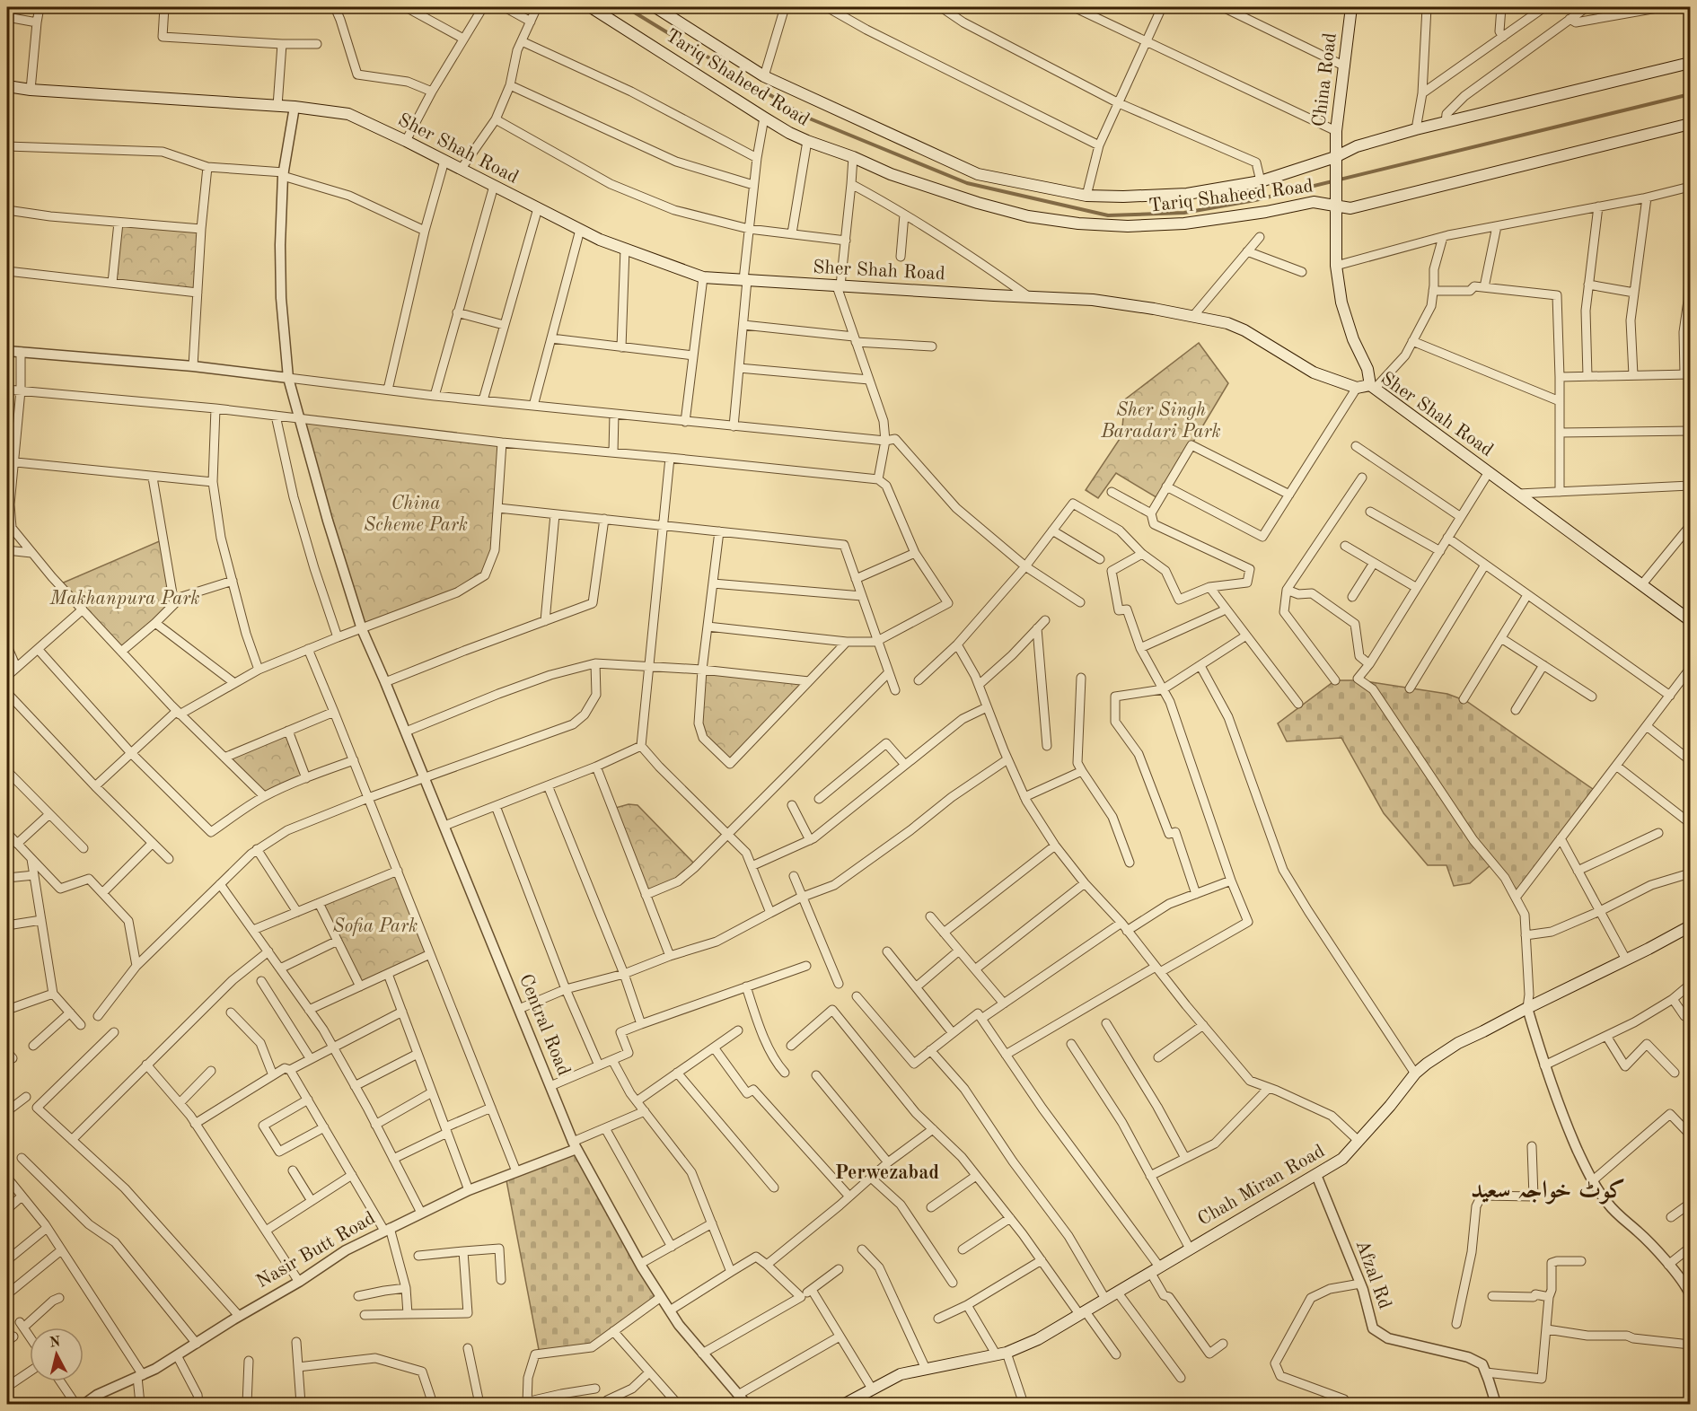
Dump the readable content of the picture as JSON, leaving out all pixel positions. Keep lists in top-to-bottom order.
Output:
{
  "streets": {
    "main road": [
      "Tariq Shaheed Road",
      "China Road",
      "Sher Shah Road",
      "Chah Miran Road"
    ],
    "street": ["Central Road", "Nasir Butt Road", "Afzal Rd"]
  },
  "crossings": [
    ["Tariq Shaheed Road", "China Road"],
    ["Sher Shah Road", "Central Road"],
    ["Central Road", "Nasir Butt Road"],
    ["Chah Miran Road", "Afzal Rd"]
  ],
  "districts": ["Perwezabad", "کوٹ خواجہ سعید"],
  "parks": [
    "Sher Singh Baradari Park",
    "China Scheme Park",
    "Makhanpura Park",
    "Sofia Park"
  ],
  "north": "top"
}
